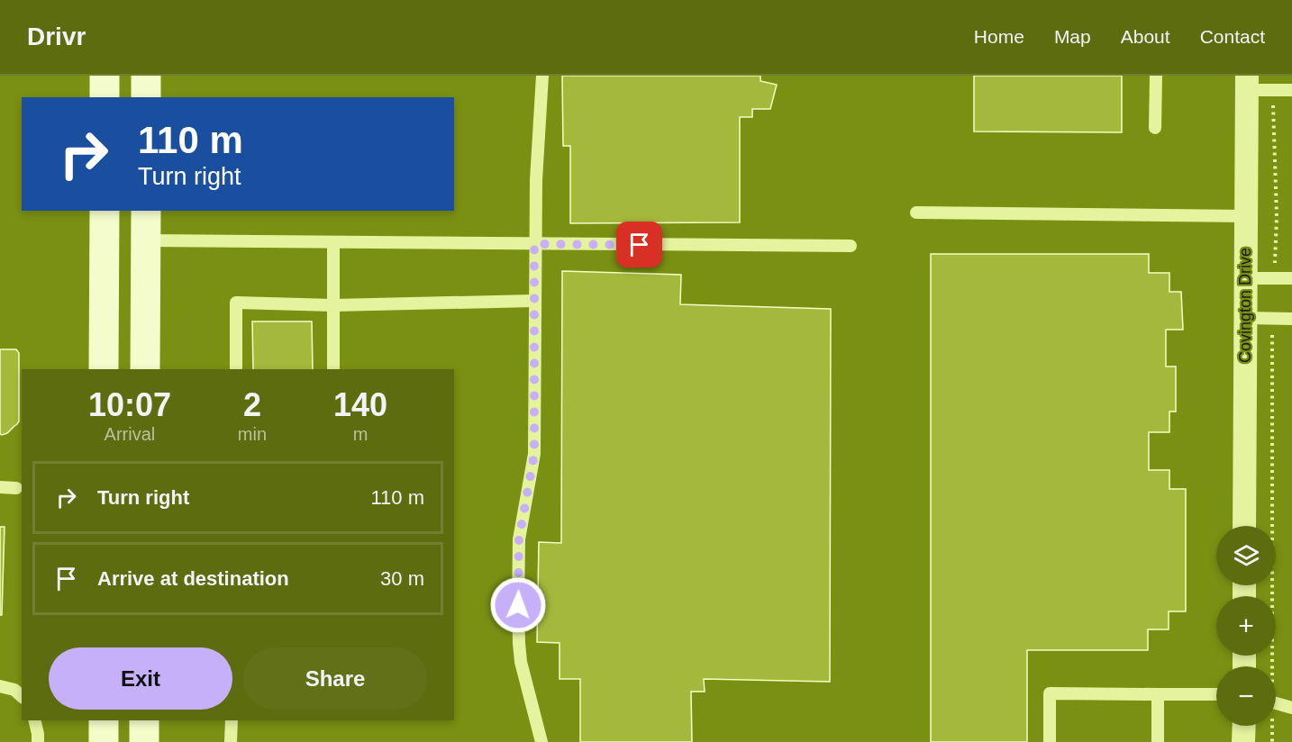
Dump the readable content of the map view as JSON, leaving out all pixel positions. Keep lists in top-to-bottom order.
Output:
{
  "streets": {
    "street": ["Covington Drive"]
  },
  "page": {
    "header": "Drivr",
    "nav": [
      "Home",
      "Map",
      "About",
      "Contact"
    ],
    "turn": ["110 m", "Turn right"],
    "eta": [
      "10:07",
      "Arrival",
      "2",
      "min",
      "140",
      "m"
    ],
    "list": [
      {
        "name": "Turn right",
        "value": "110 m"
      },
      {
        "name": "Arrive at destination",
        "value": "30 m"
      }
    ],
    "map_buttons": ["+", "−"],
    "buttons": ["Exit", "Share"]
  }
}
